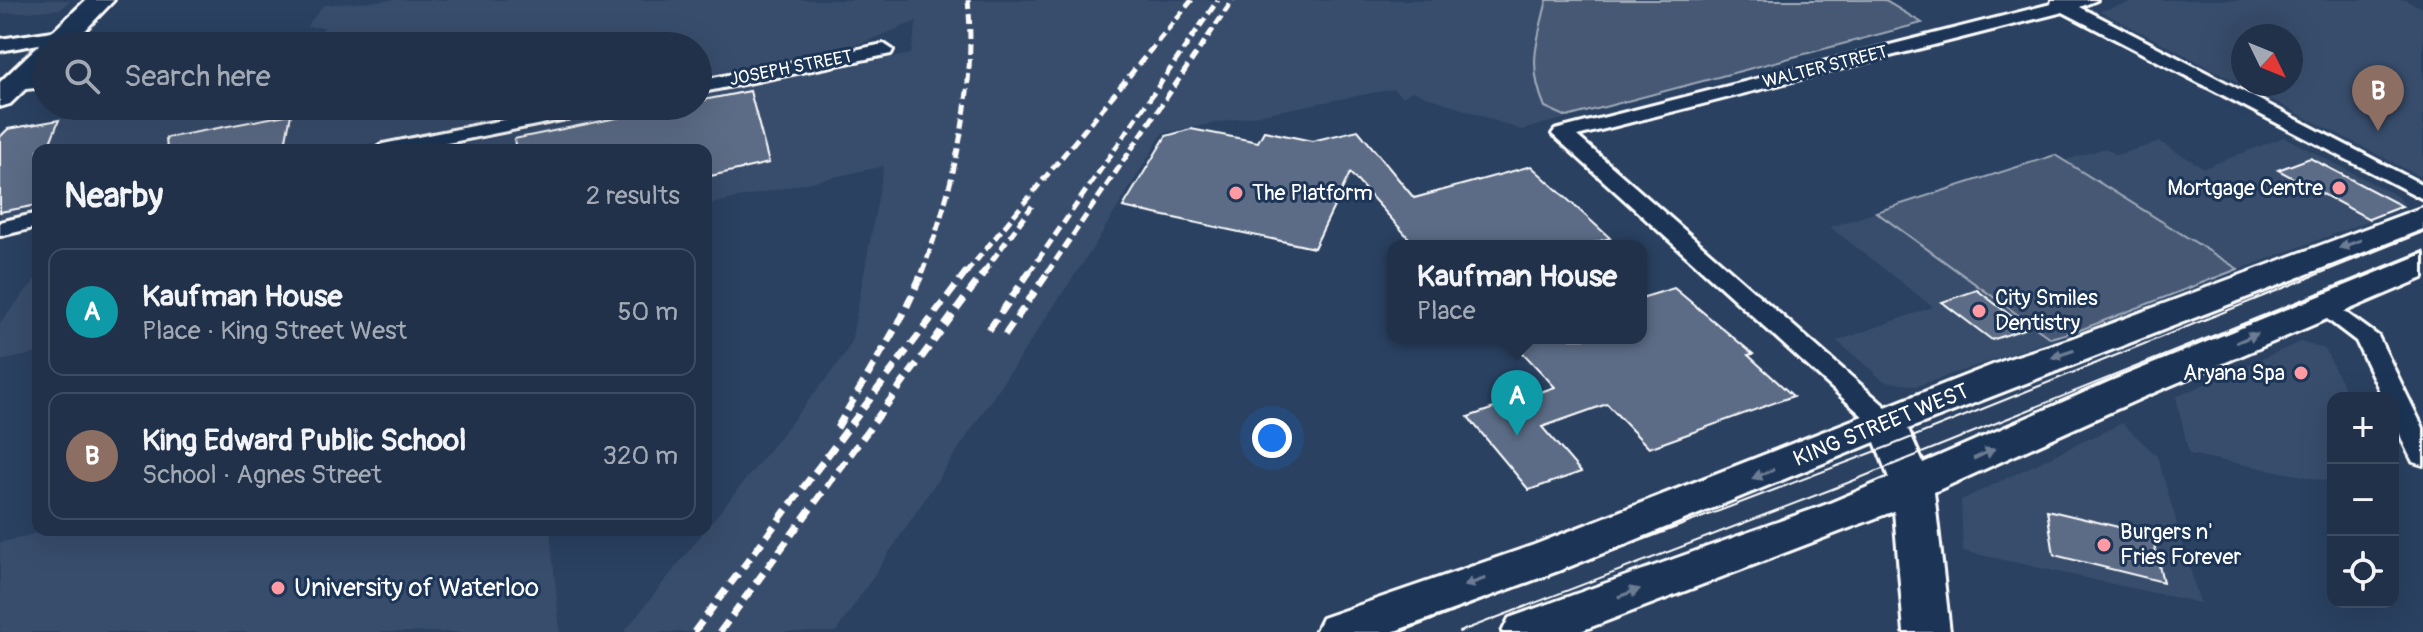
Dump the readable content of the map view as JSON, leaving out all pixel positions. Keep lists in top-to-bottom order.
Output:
{
  "streets": {
    "main road": ["KING STREET WEST"],
    "street": ["WALTER STREET", "JOSEPH STREET"]
  },
  "crossings": [
    ["WALTER STREET", "KING STREET WEST"]
  ],
  "places": [
    "Mortgage Centre",
    "The Platform",
    "City Smiles Dentistry",
    "Aryana Spa",
    "Burgers n' Fries Forever",
    "University of Waterloo"
  ],
  "north": "bottom right",
  "page": {
    "search": "Search here",
    "pins": ["B", "A"],
    "heading": ["Nearby", "2 results"],
    "popup": ["Kaufman House", "Place"],
    "list": [
      {
        "mark": "A",
        "name": "Kaufman House",
        "note": "Place · King Street West",
        "value": "50 m"
      },
      {
        "mark": "B",
        "name": "King Edward Public School",
        "note": "School · Agnes Street",
        "value": "320 m"
      }
    ],
    "map_buttons": ["+", "−"]
  }
}
